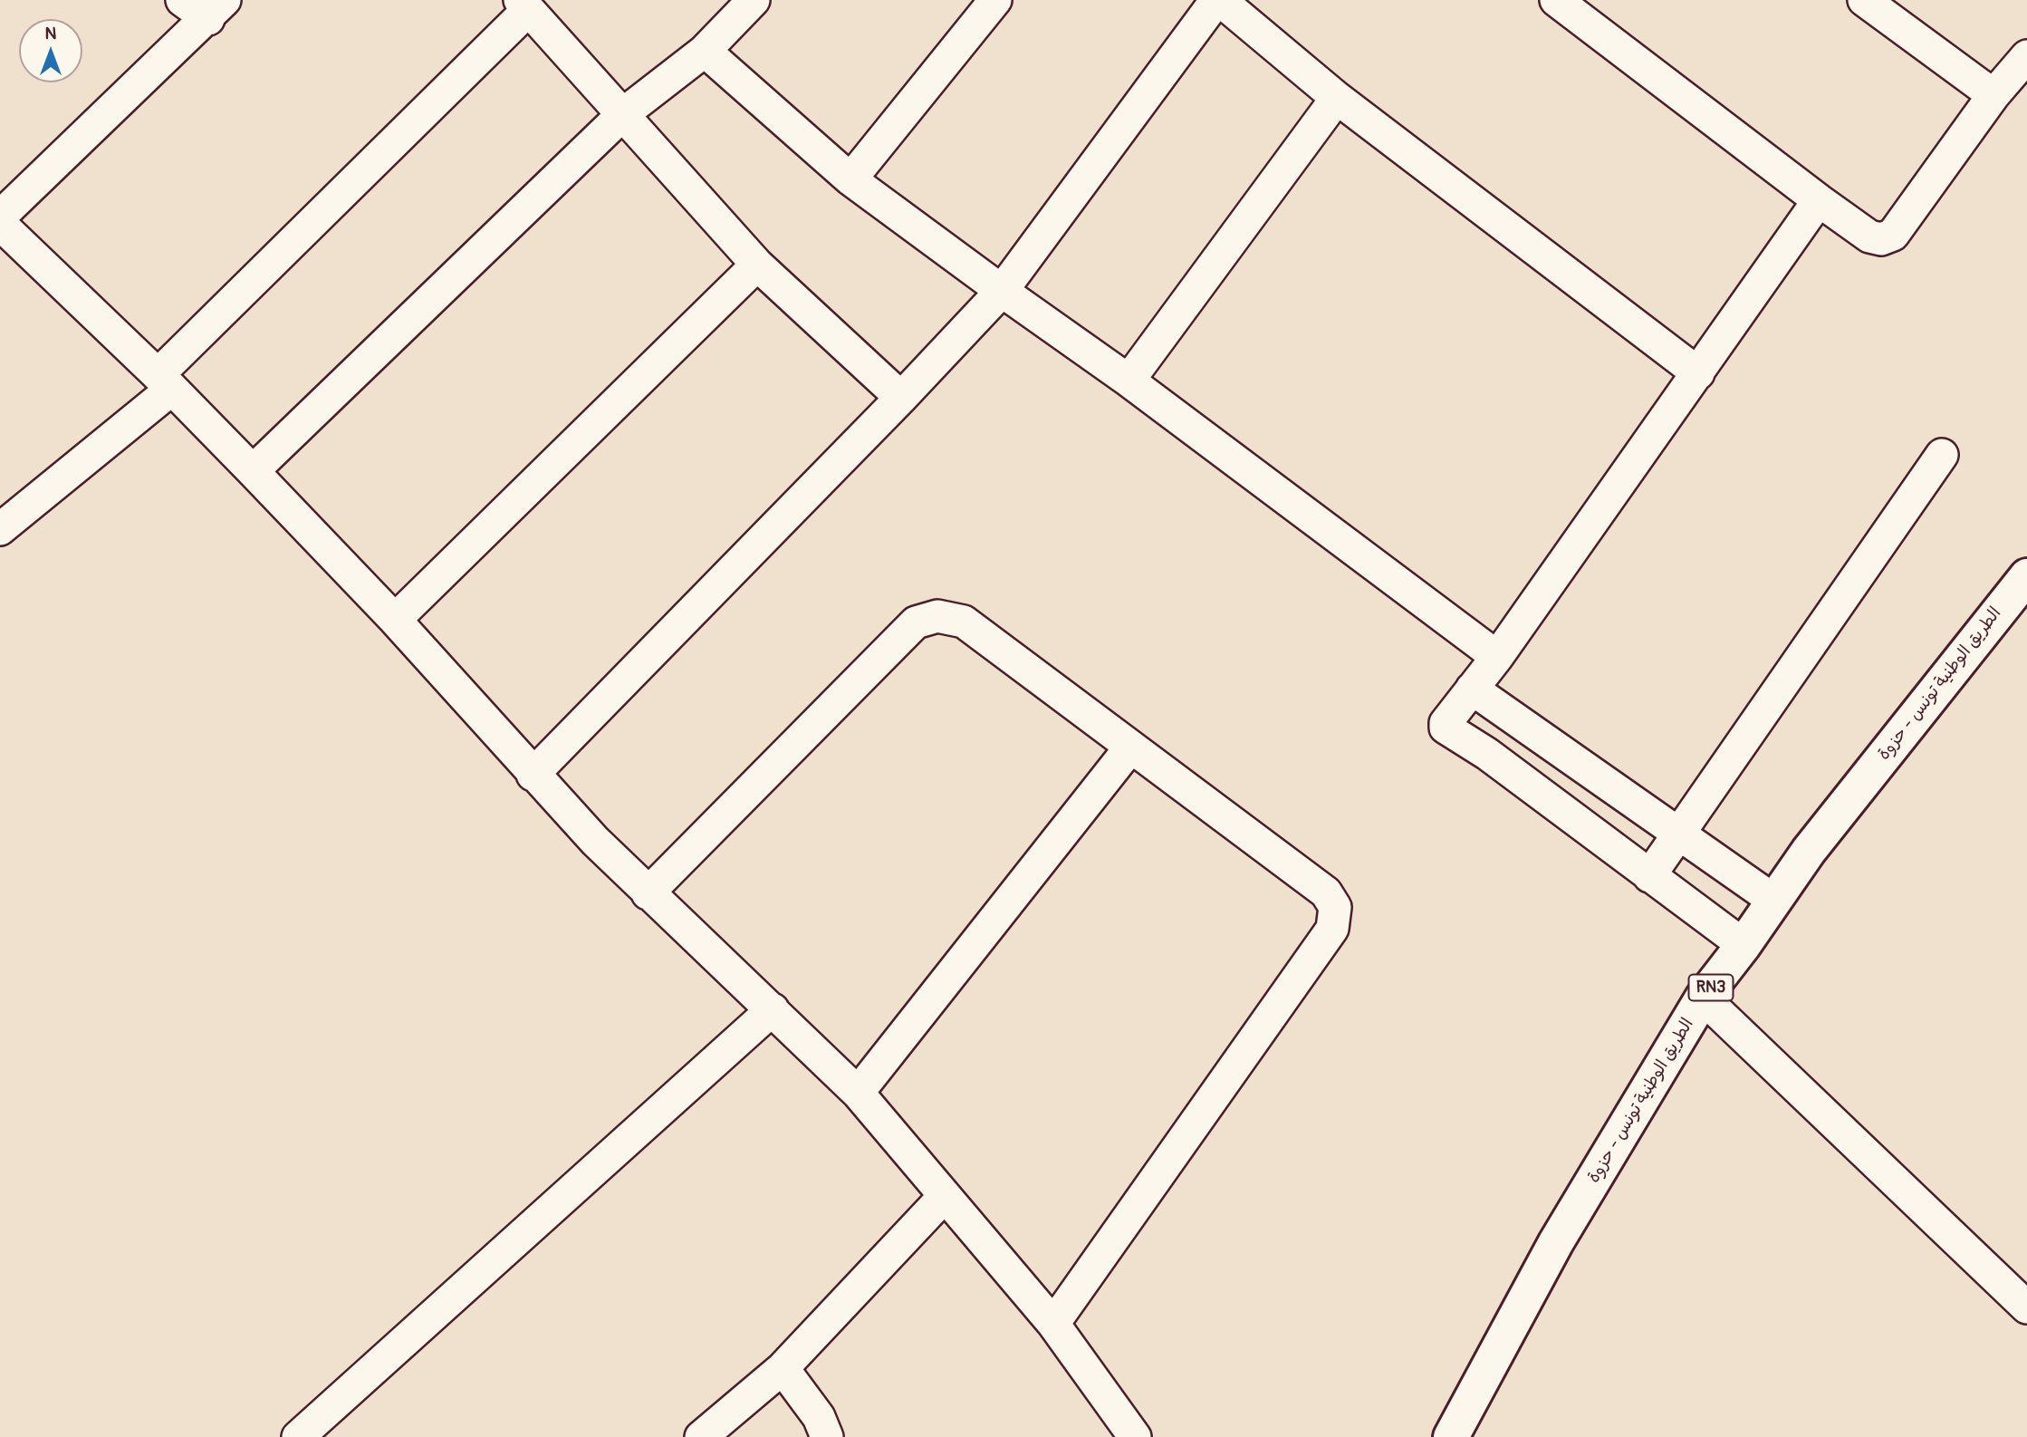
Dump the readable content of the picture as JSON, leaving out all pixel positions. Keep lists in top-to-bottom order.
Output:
{
  "streets": {
    "main road": ["الطريق الوطنية تونس - حزوة", "RN3"]
  },
  "north": "top"
}
